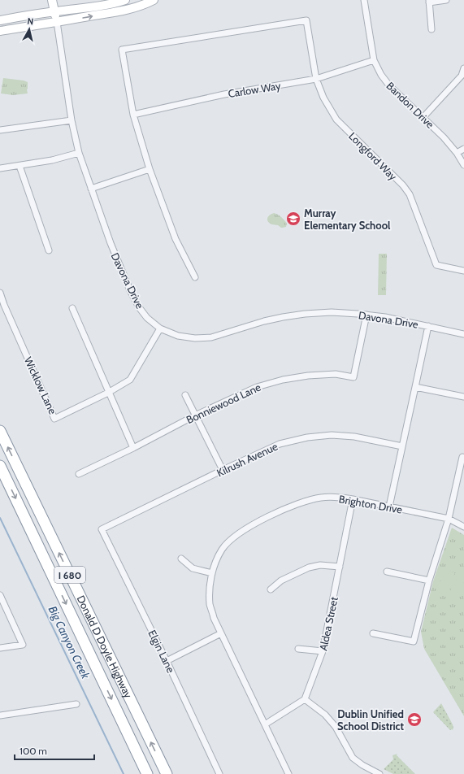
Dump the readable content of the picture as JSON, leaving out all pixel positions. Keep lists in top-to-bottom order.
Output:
{
  "streets": {
    "highway": ["I 680", "Donald D Doyle Highway"],
    "main road": ["Davona Drive"],
    "street": [
      "Carlow Way",
      "Bandon Drive",
      "Longford Way",
      "Wicklow Lane",
      "Bonniewood Lane",
      "Kilrush Avenue",
      "Brighton Drive",
      "Aldea Street",
      "Elgin Lane"
    ]
  },
  "crossings": [
    ["Carlow Way", "Bandon Drive"],
    ["Carlow Way", "Longford Way"],
    ["Davona Drive", "Wicklow Lane"],
    ["Davona Drive", "Bonniewood Lane"],
    ["Kilrush Avenue", "Elgin Lane"],
    ["Brighton Drive", "Aldea Street"]
  ],
  "water": ["Big Canyon Creek"],
  "places": {
    "school or university": ["Murray Elementary School", "Dublin Unified School District"]
  },
  "scale_bar": "100 m",
  "north": "top"
}
